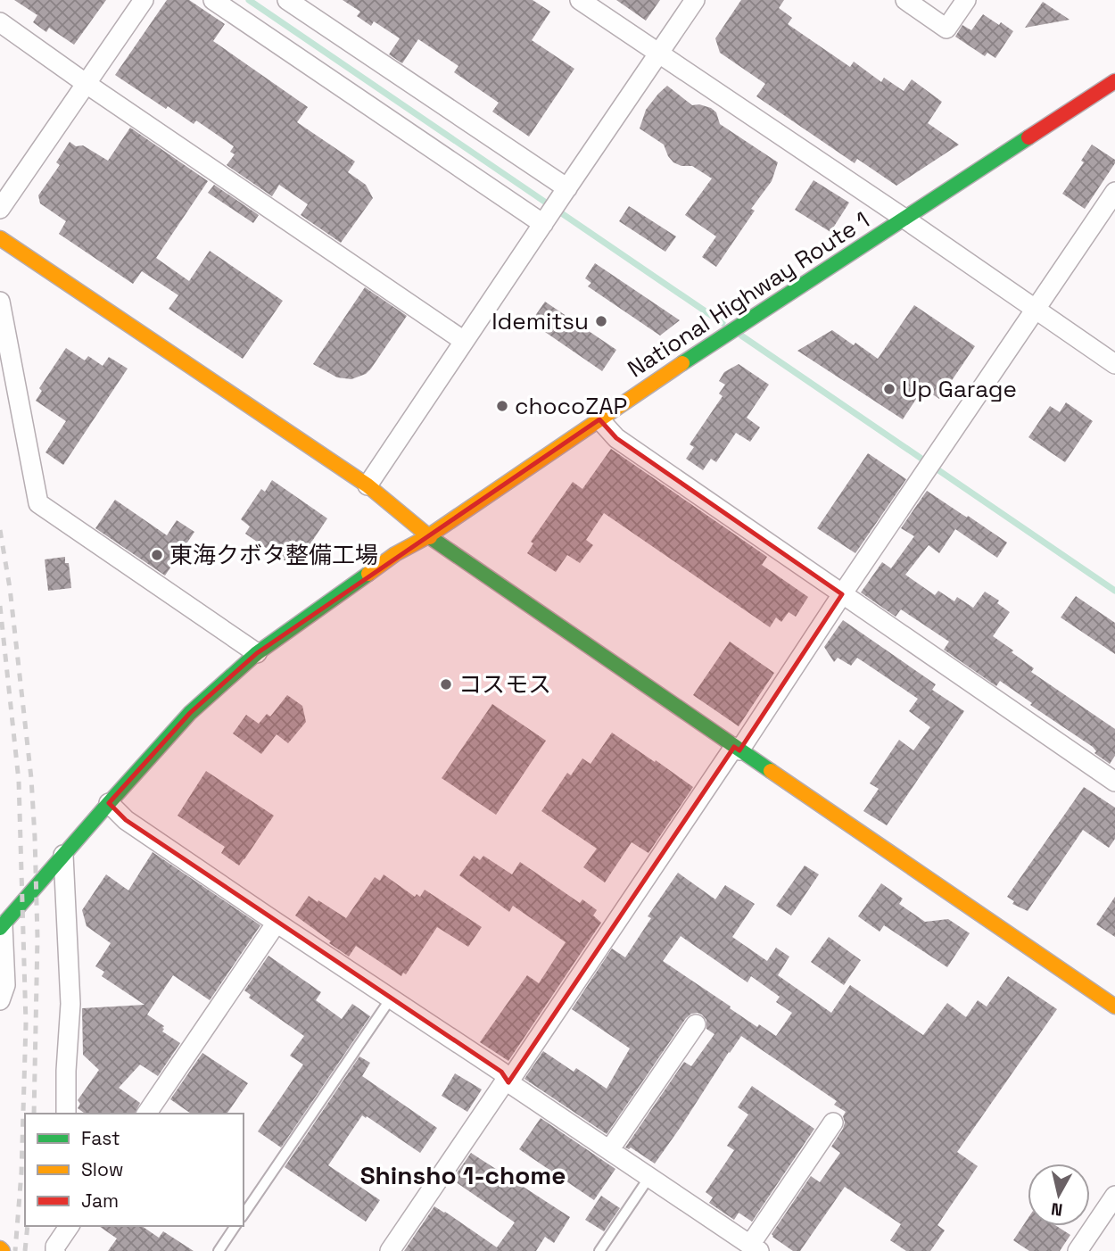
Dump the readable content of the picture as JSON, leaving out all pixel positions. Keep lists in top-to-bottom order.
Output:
{
  "streets": {
    "main road": ["National Highway Route 1"]
  },
  "districts": ["Shinsho 1-chome"],
  "places": [
    "Idemitsu",
    "Up Garage",
    "chocoZAP",
    "東海クボタ整備工場",
    "コスモス"
  ],
  "legend": ["Fast", "Slow", "Jam"],
  "north": "bottom"
}
